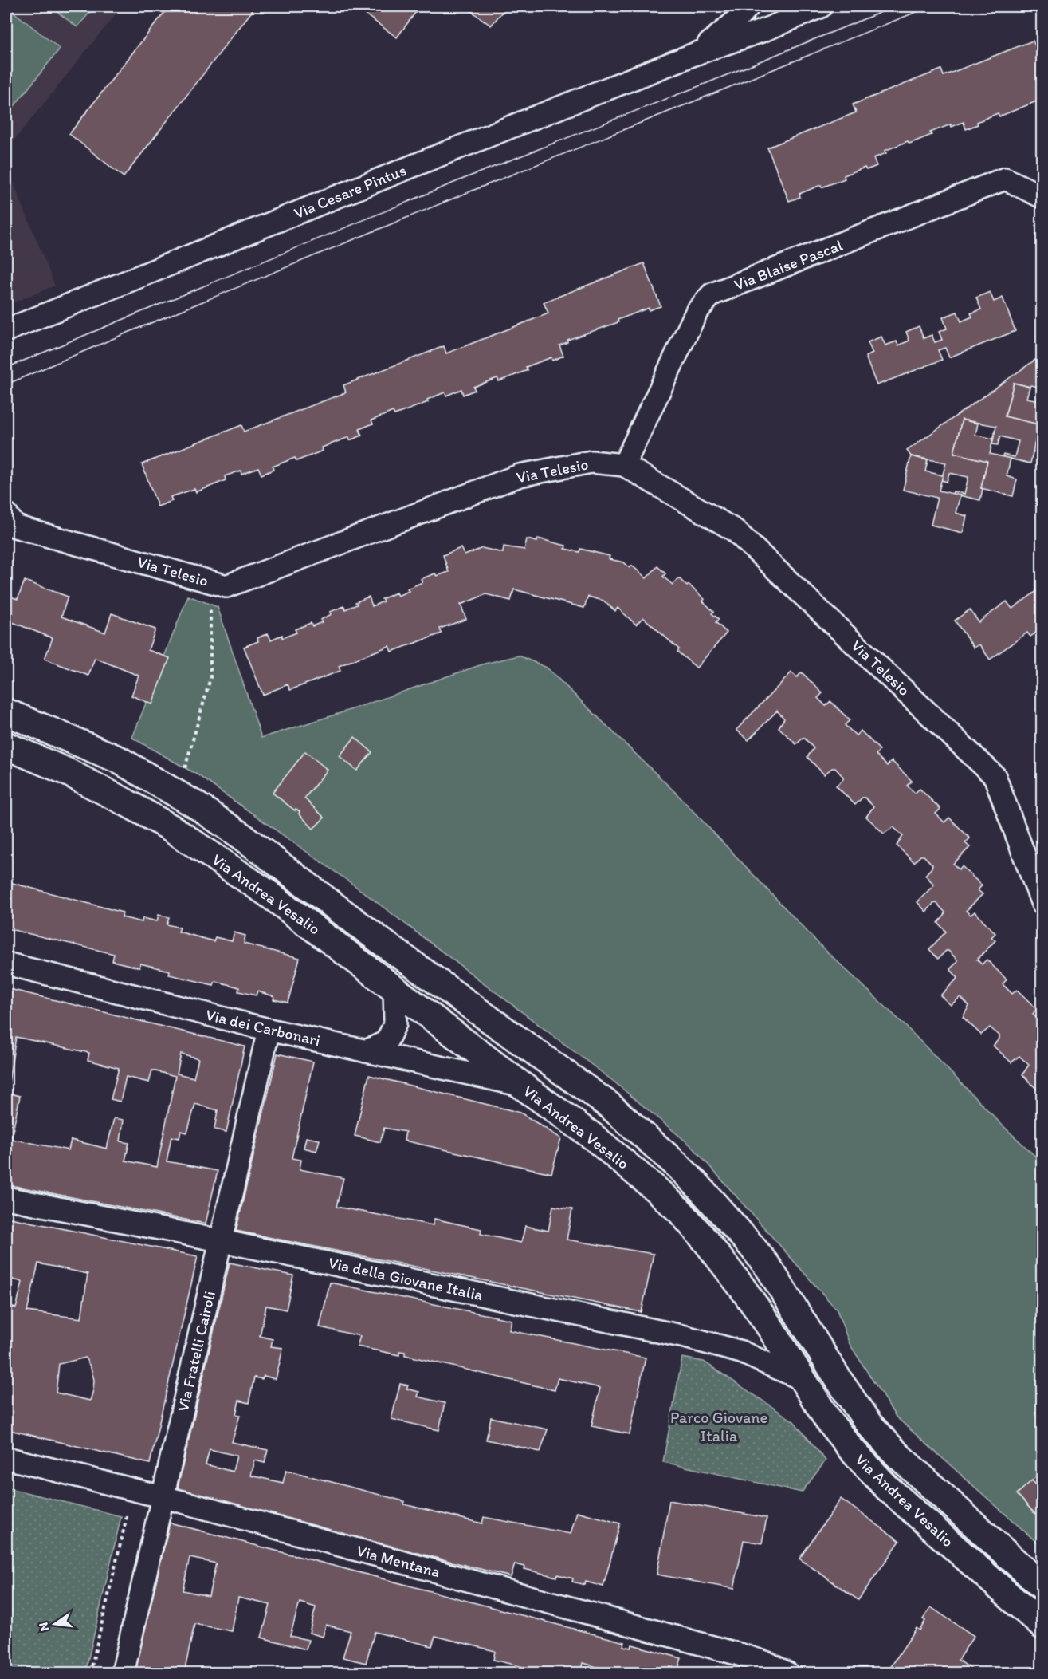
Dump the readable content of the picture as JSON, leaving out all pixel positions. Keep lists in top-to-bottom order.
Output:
{
  "streets": {
    "main road": ["Via Andrea Vesalio"],
    "street": [
      "Via Cesare Pintus",
      "Via Blaise Pascal",
      "Via Telesio",
      "Via dei Carbonari",
      "Via della Giovane Italia",
      "Via Fratelli Cairoli",
      "Via Mentana"
    ]
  },
  "crossings": [
    ["Via Blaise Pascal", "Via Telesio"],
    ["Via Andrea Vesalio", "Via dei Carbonari"],
    ["Via Andrea Vesalio", "Via della Giovane Italia"],
    ["Via dei Carbonari", "Via Fratelli Cairoli"],
    ["Via della Giovane Italia", "Via Fratelli Cairoli"],
    ["Via Fratelli Cairoli", "Via Mentana"]
  ],
  "parks": ["Parco Giovane Italia"],
  "north": "left"
}
